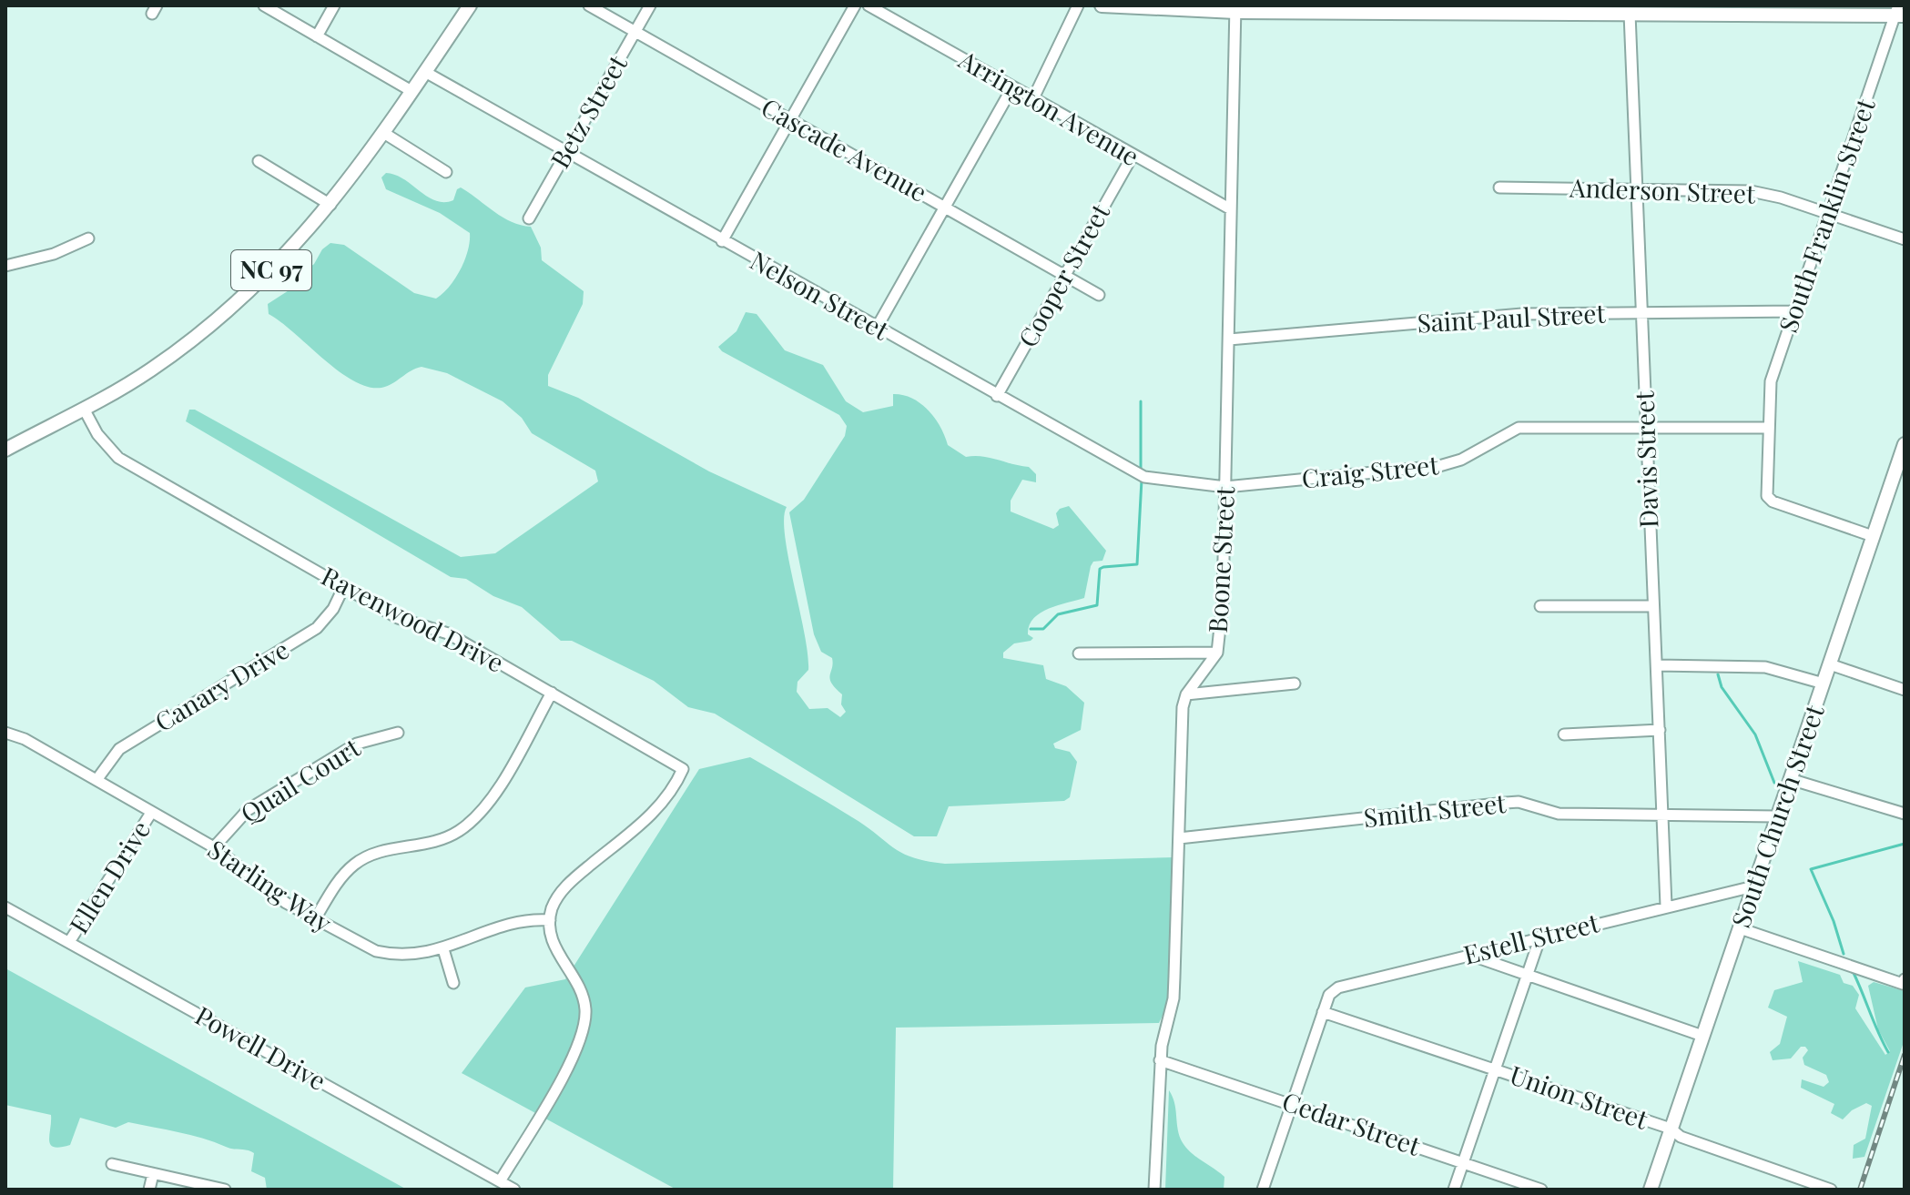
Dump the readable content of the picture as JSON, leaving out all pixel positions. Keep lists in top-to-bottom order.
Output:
{
  "streets": {
    "main road": ["NC 97", "South Church Street"],
    "street": [
      "Arrington Avenue",
      "Betz Street",
      "Cascade Avenue",
      "Anderson Street",
      "South Franklin Street",
      "Cooper Street",
      "Nelson Street",
      "Saint Paul Street",
      "Davis Street",
      "Craig Street",
      "Boone Street",
      "Ravenwood Drive",
      "Canary Drive",
      "Quail Court",
      "Smith Street",
      "Ellen Drive",
      "Starling Way",
      "Estell Street",
      "Powell Drive",
      "Union Street",
      "Cedar Street"
    ]
  },
  "crossings": [
    ["Arrington Avenue", "Cooper Street"],
    ["Arrington Avenue", "Boone Street"],
    ["Betz Street", "Cascade Avenue"],
    ["Betz Street", "Nelson Street"],
    ["Cascade Avenue", "Cooper Street"],
    ["Anderson Street", "South Franklin Street"],
    ["Anderson Street", "Davis Street"],
    ["South Franklin Street", "Saint Paul Street"],
    ["South Franklin Street", "Craig Street"],
    ["South Franklin Street", "South Church Street"],
    ["NC 97", "Nelson Street"],
    ["NC 97", "Ravenwood Drive"],
    ["Cooper Street", "Nelson Street"],
    ["Nelson Street", "Craig Street"],
    ["Nelson Street", "Boone Street"],
    ["Saint Paul Street", "Davis Street"],
    ["Saint Paul Street", "Boone Street"],
    ["Davis Street", "Craig Street"],
    ["Davis Street", "Smith Street"],
    ["Davis Street", "Estell Street"],
    ["Craig Street", "Boone Street"],
    ["Boone Street", "Smith Street"],
    ["Boone Street", "Cedar Street"],
    ["Ravenwood Drive", "Canary Drive"],
    ["Ravenwood Drive", "Starling Way"],
    ["Canary Drive", "Starling Way"],
    ["Quail Court", "Starling Way"],
    ["Smith Street", "South Church Street"],
    ["South Church Street", "Estell Street"],
    ["South Church Street", "Union Street"],
    ["Ellen Drive", "Starling Way"],
    ["Ellen Drive", "Powell Drive"],
    ["Estell Street", "Union Street"]
  ]
}
